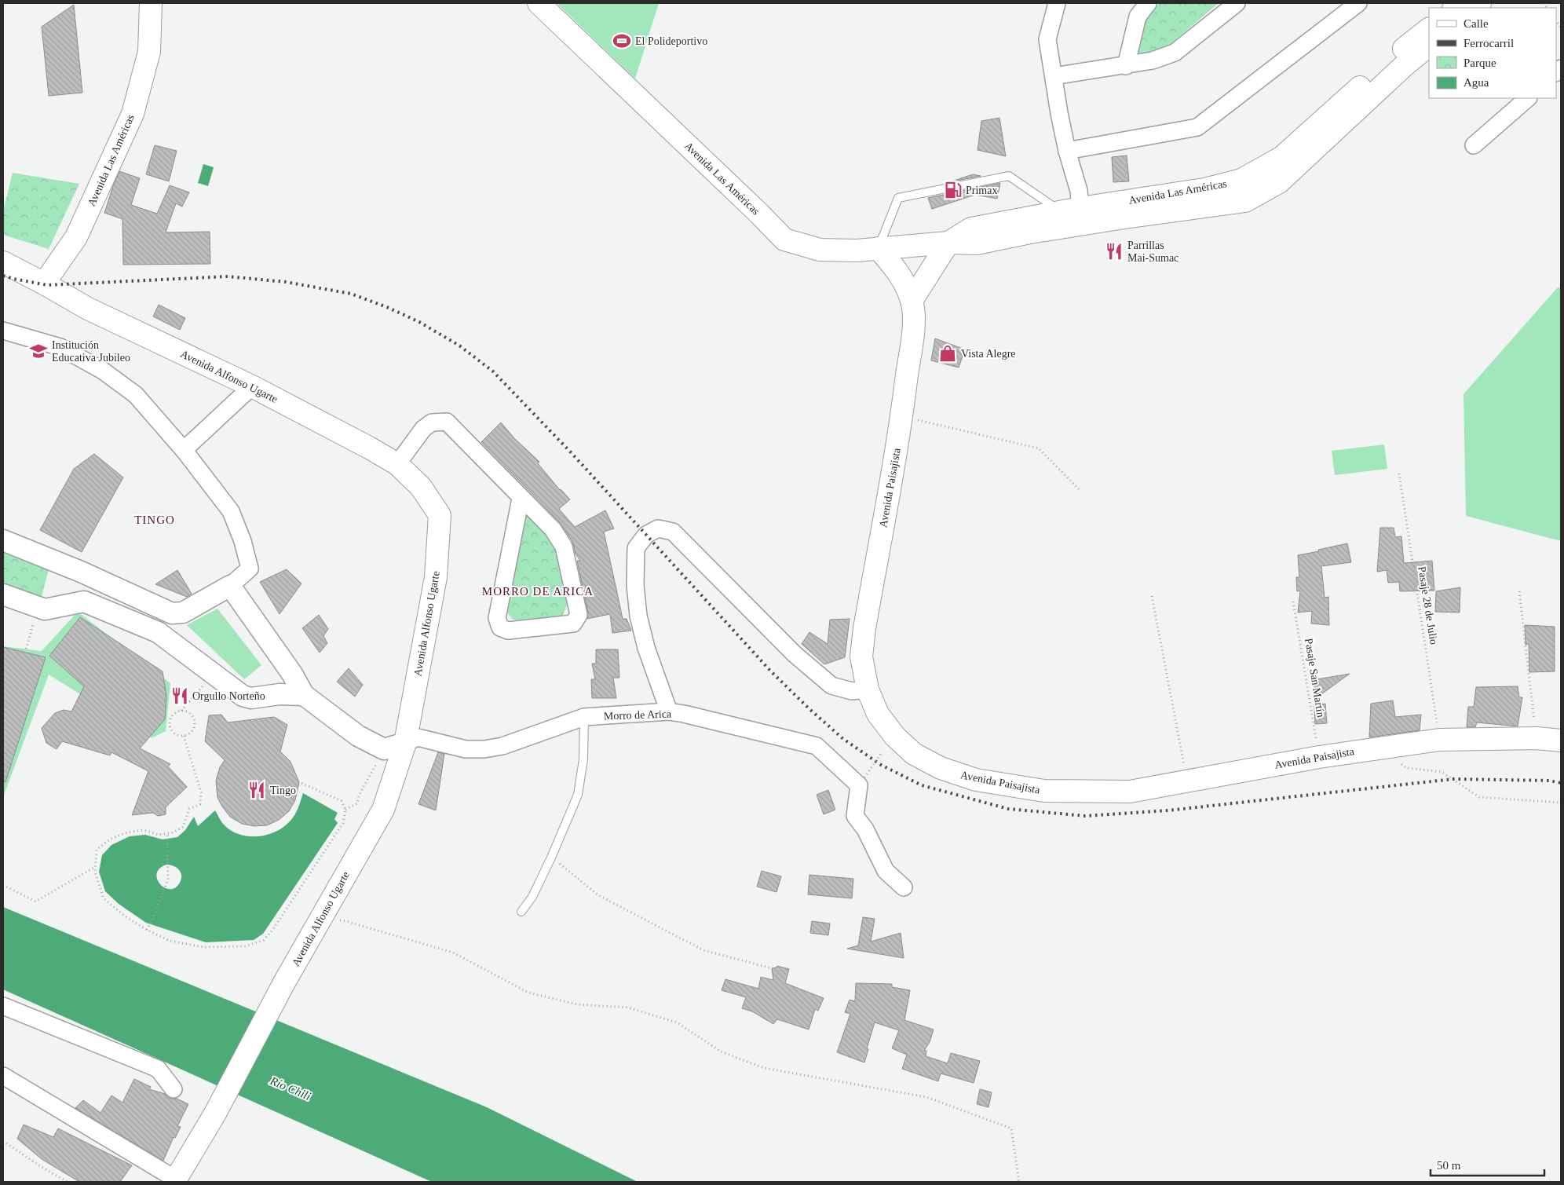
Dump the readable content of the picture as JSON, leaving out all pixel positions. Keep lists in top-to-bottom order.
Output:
{
  "streets": {
    "main road": ["Avenida Las Américas", "Avenida Alfonso Ugarte", "Avenida Paisajista"],
    "street": ["Morro de Arica"],
    "path": ["Pasaje 28 de Julio", "Pasaje San Martín"]
  },
  "crossings": [
    ["Avenida Las Américas", "Avenida Alfonso Ugarte"],
    ["Avenida Las Américas", "Avenida Paisajista"],
    ["Avenida Alfonso Ugarte", "Morro de Arica"],
    ["Avenida Paisajista", "Pasaje 28 de Julio"],
    ["Avenida Paisajista", "Pasaje San Martín"]
  ],
  "districts": ["TINGO", "MORRO DE ARICA"],
  "water": ["Río Chili"],
  "places": {
    "sports": ["El Polideportivo"],
    "fuel station": ["Primax"],
    "restaurant": ["Parrillas Mai-Sumac", "Orgullo Norteño", "Tingo"],
    "school or university": ["Institución Educativa Jubileo"],
    "shop": ["Vista Alegre"]
  },
  "legend": [
    "Calle",
    "Ferrocarril",
    "Parque",
    "Agua"
  ],
  "scale_bar": "50 m"
}
